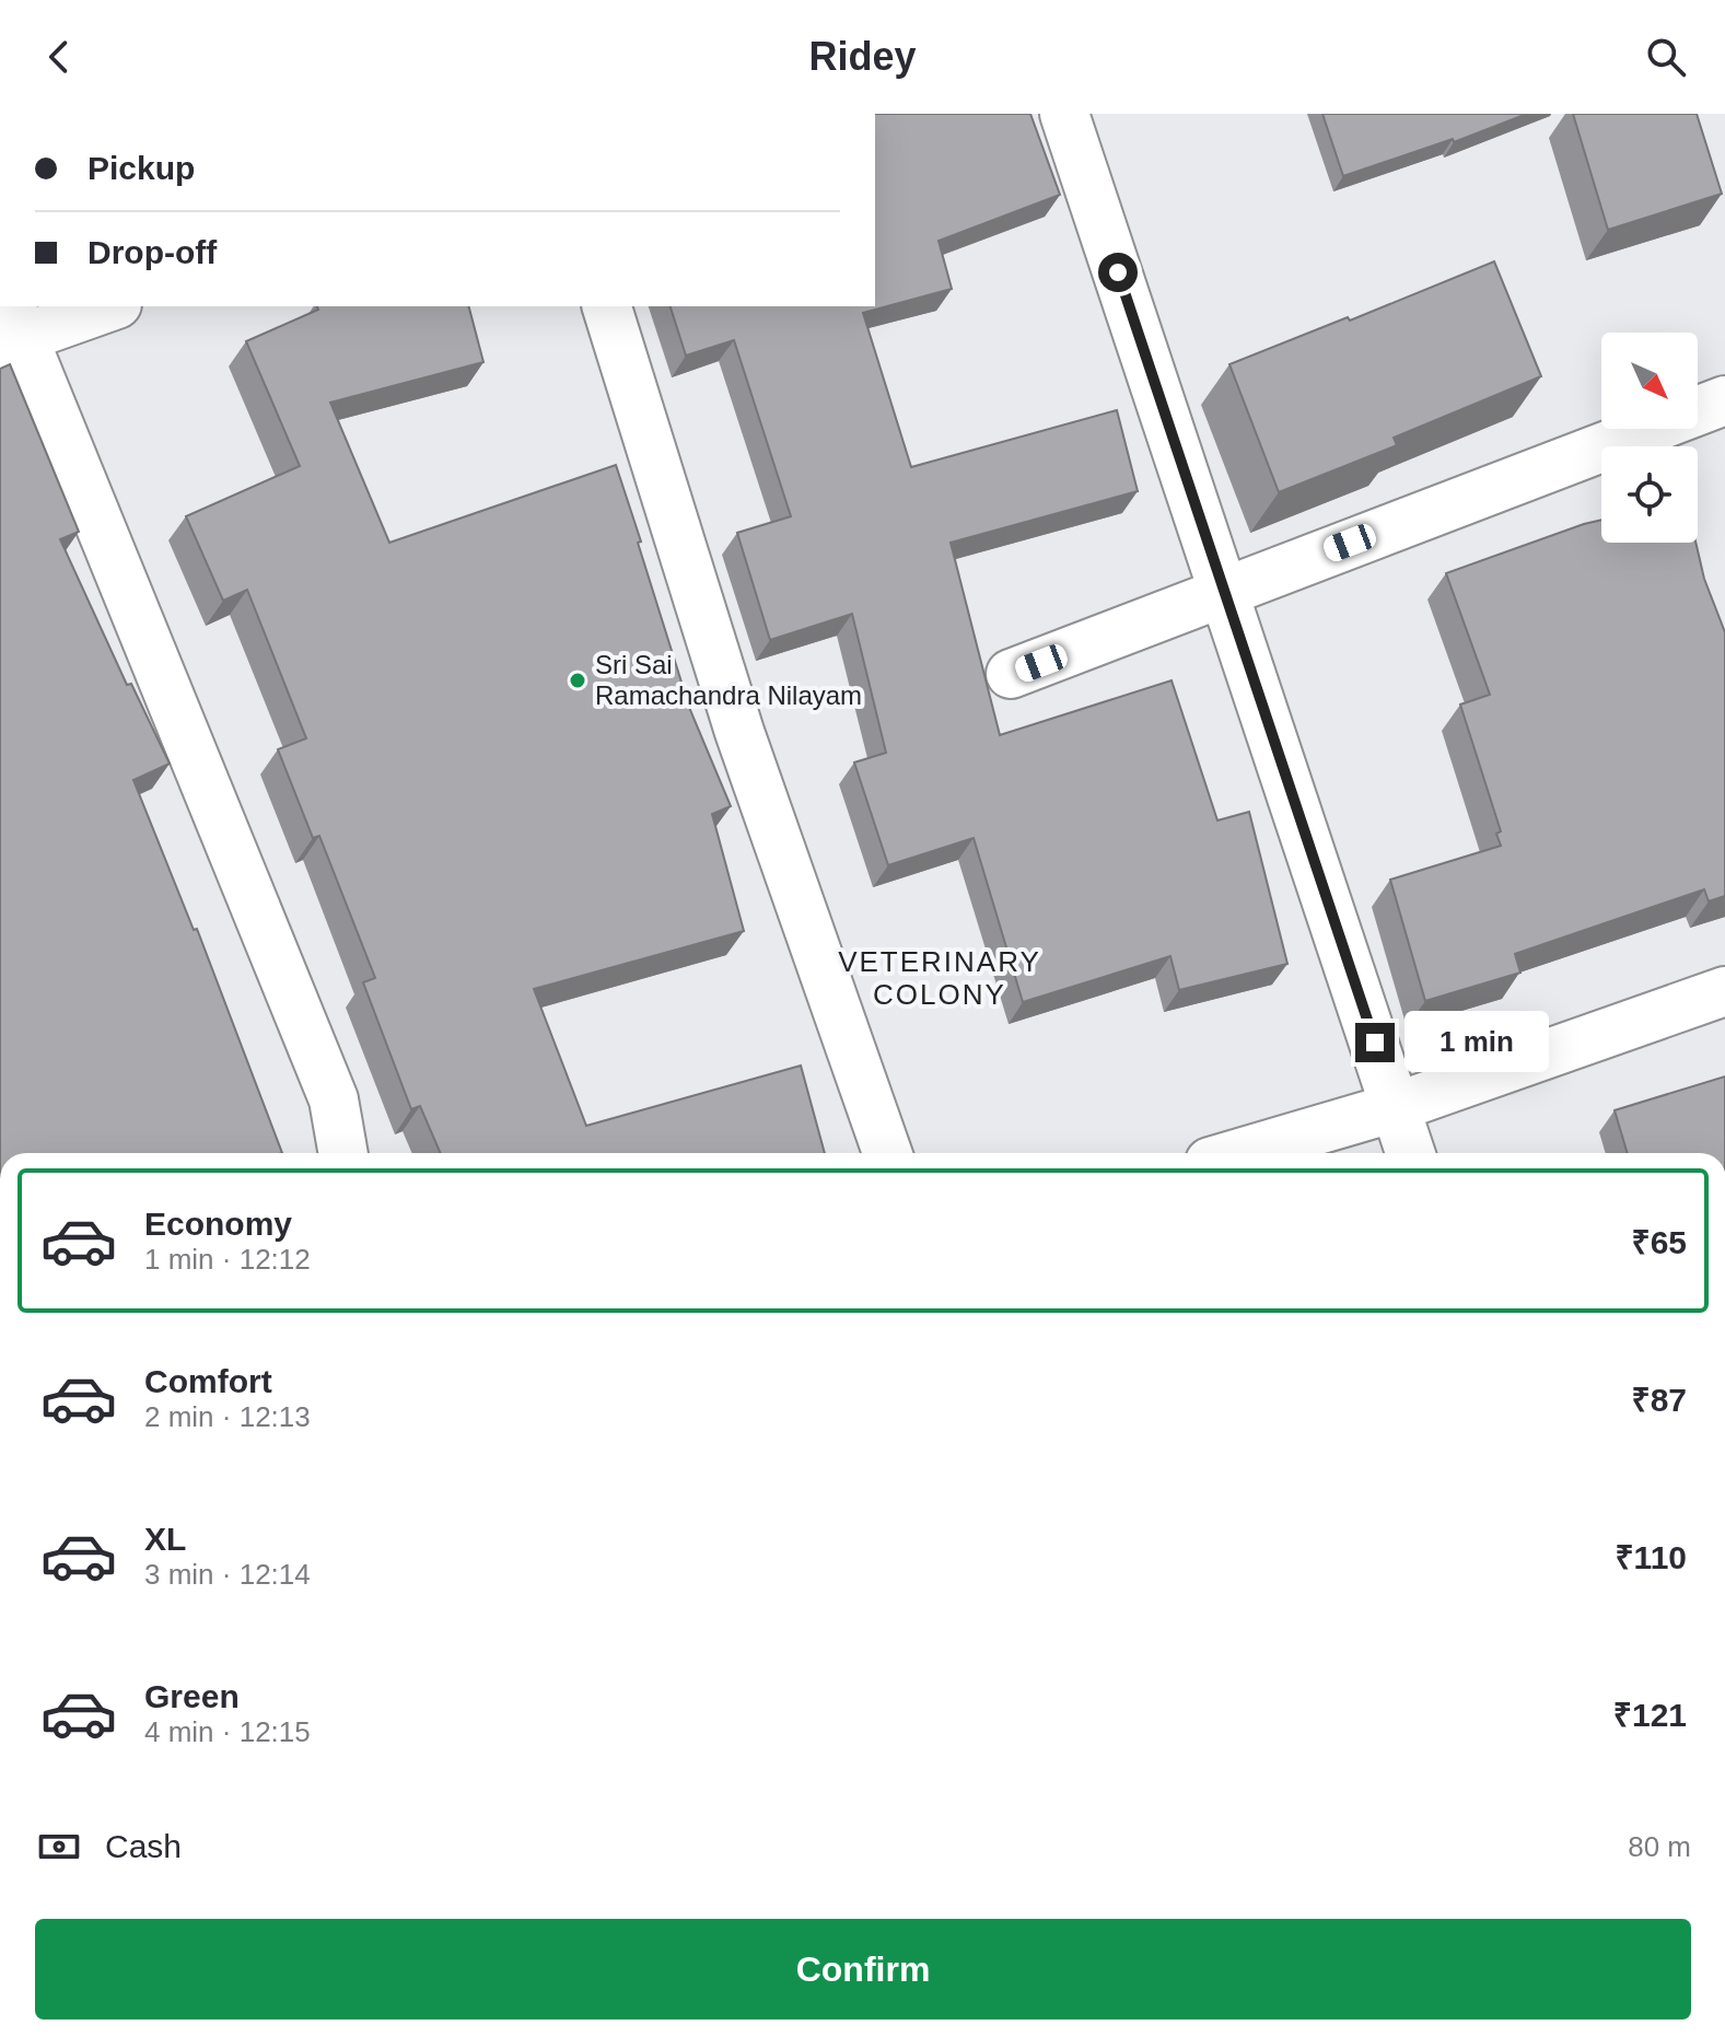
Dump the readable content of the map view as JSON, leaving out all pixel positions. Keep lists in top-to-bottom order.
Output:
{
  "districts": ["VETERINARY COLONY"],
  "places": ["Sri Sai Ramachandra Nilayam"],
  "north": "bottom right",
  "page": {
    "header": "Ridey",
    "banner": ["Pickup", "Drop-off"],
    "bubble": "1 min",
    "list": [
      {
        "name": "Economy",
        "note": "1 min · 12:12",
        "value": "₹65"
      },
      {
        "name": "Comfort",
        "note": "2 min · 12:13",
        "value": "₹87"
      },
      {
        "name": "XL",
        "note": "3 min · 12:14",
        "value": "₹110"
      },
      {
        "name": "Green",
        "note": "4 min · 12:15",
        "value": "₹121"
      }
    ],
    "pay": ["Cash", "80 m"],
    "buttons": "Confirm"
  }
}
